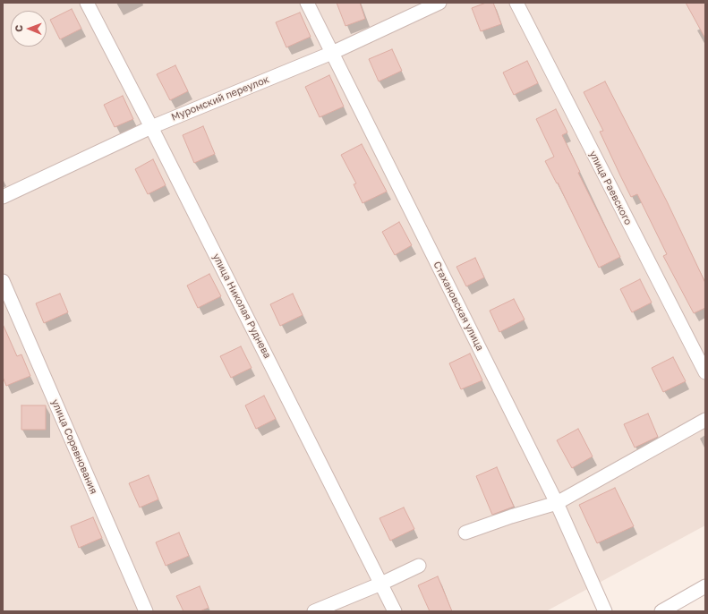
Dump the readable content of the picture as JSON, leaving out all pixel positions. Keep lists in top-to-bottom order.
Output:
{
  "streets": {
    "street": [
      "Муромский переулок",
      "улица Раевского",
      "улица Николая Руднева",
      "Стахановская улица",
      "улица Соревнования"
    ]
  },
  "crossings": [
    ["Муромский переулок", "улица Николая Руднева"],
    ["Муромский переулок", "Стахановская улица"]
  ],
  "north": "left"
}
